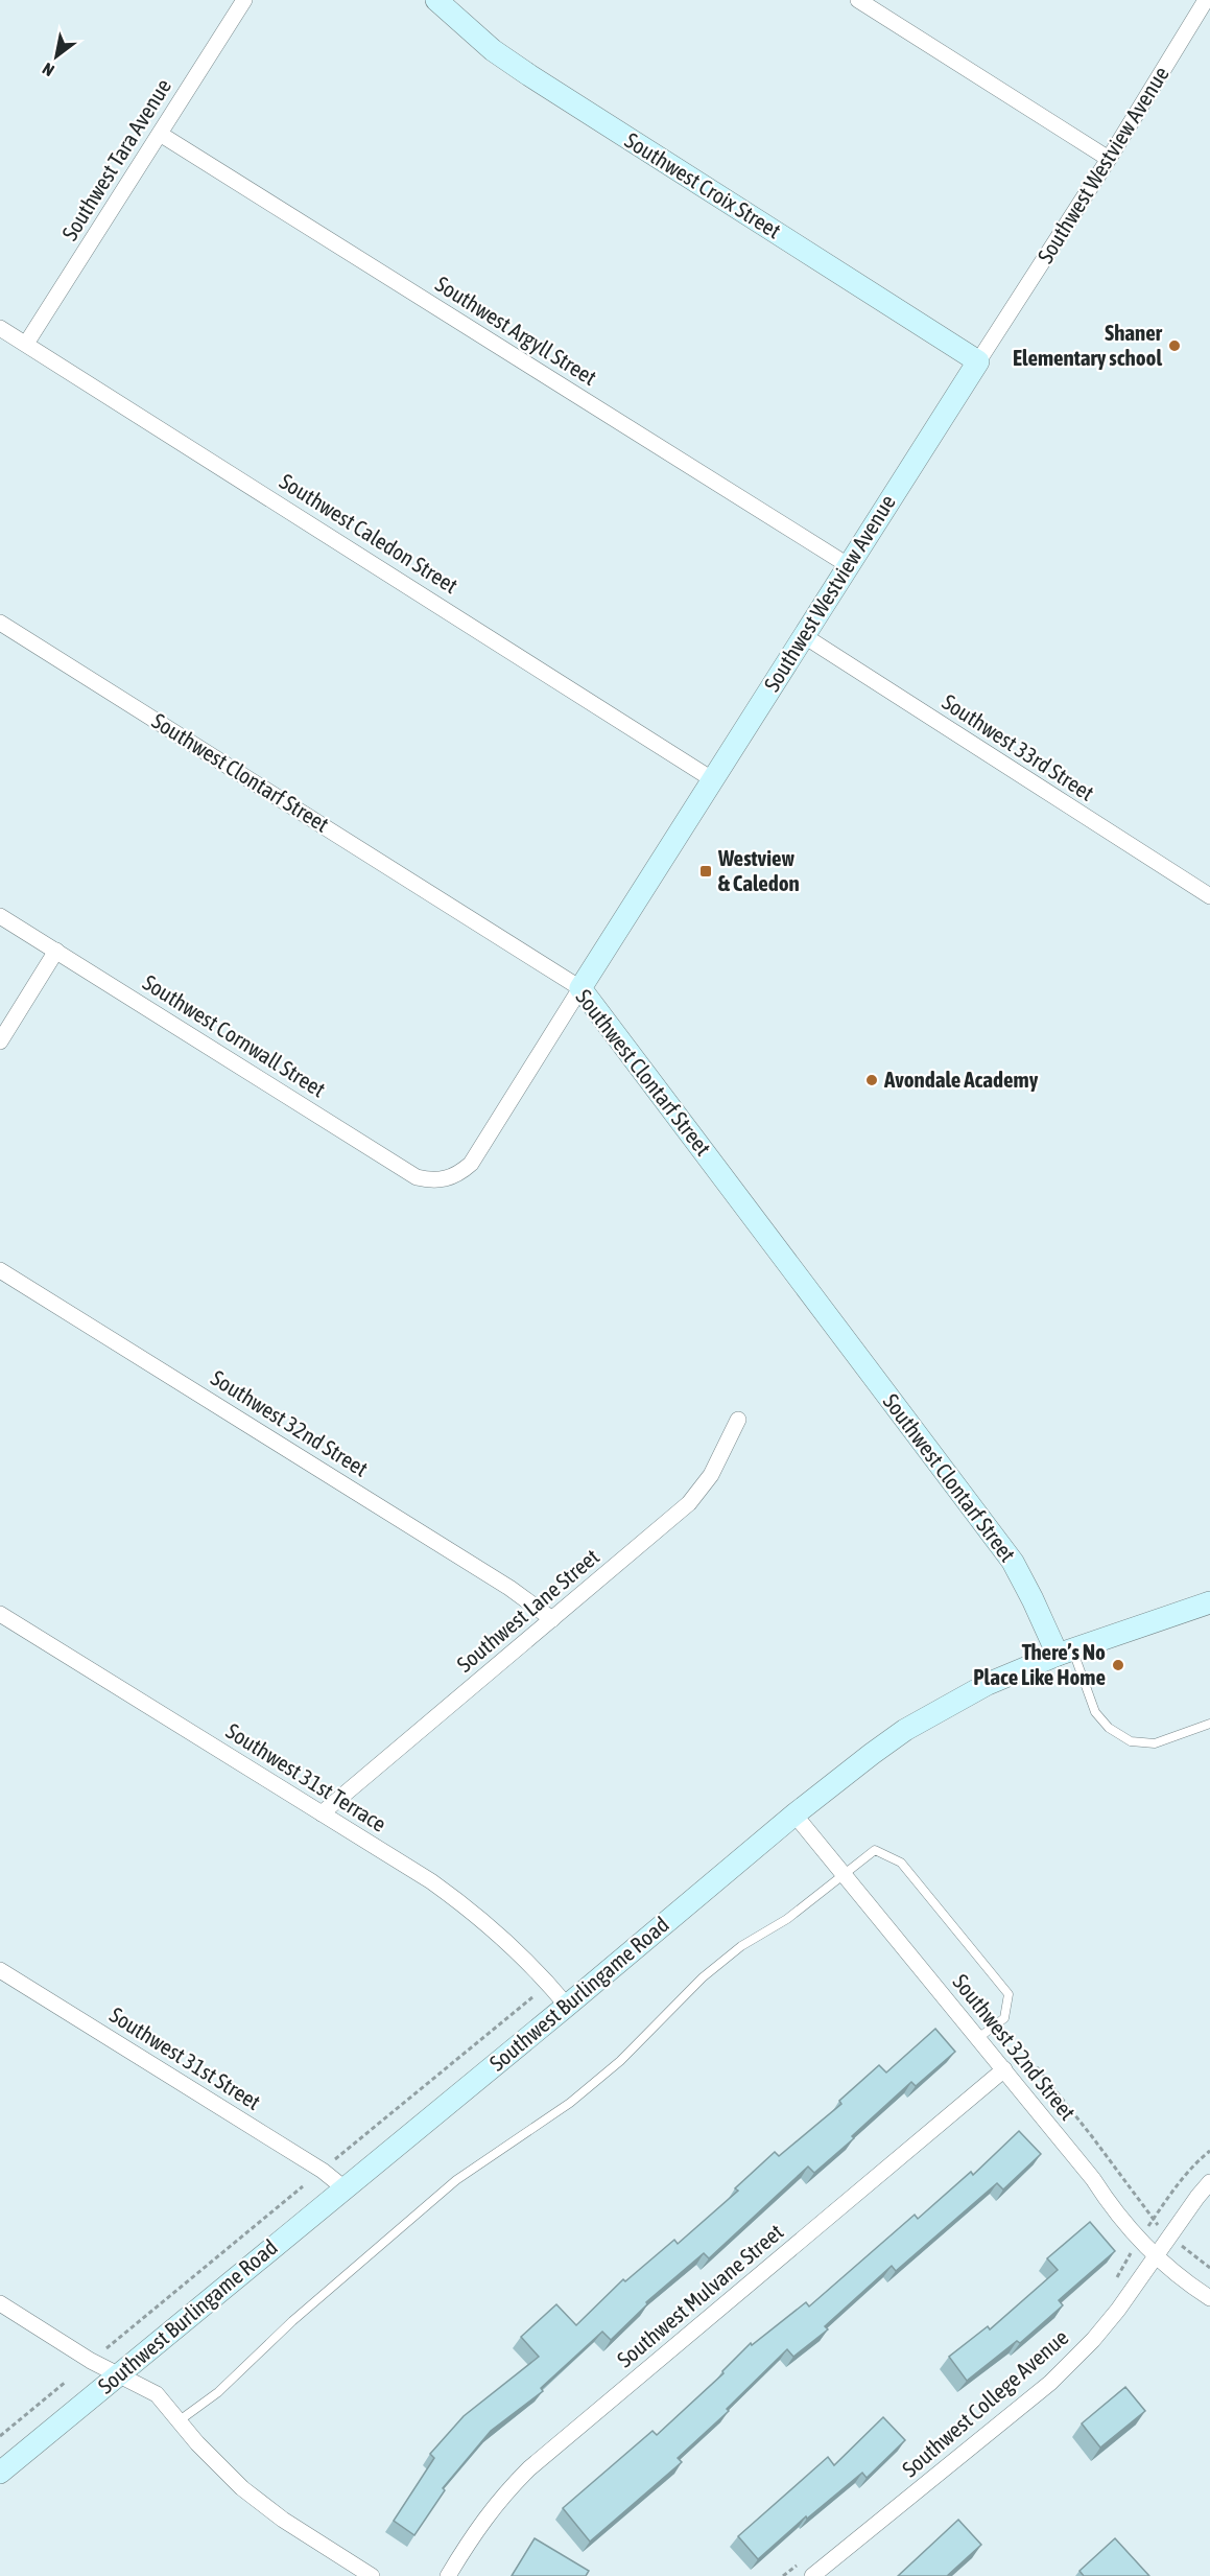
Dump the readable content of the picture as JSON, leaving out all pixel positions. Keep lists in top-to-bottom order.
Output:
{
  "streets": {
    "street": [
      "Southwest Tara Avenue",
      "Southwest Westview Avenue",
      "Southwest Croix Street",
      "Southwest Argyll Street",
      "Southwest Caledon Street",
      "Southwest 33rd Street",
      "Southwest Clontarf Street",
      "Southwest Cornwall Street",
      "Southwest 32nd Street",
      "Southwest Lane Street",
      "Southwest 31st Terrace",
      "Southwest Burlingame Road",
      "Southwest 31st Street",
      "Southwest Mulvane Street",
      "Southwest College Avenue"
    ]
  },
  "crossings": [
    ["Southwest Tara Avenue", "Southwest Argyll Street"],
    ["Southwest Tara Avenue", "Southwest Caledon Street"],
    ["Southwest Westview Avenue", "Southwest Croix Street"],
    ["Southwest Westview Avenue", "Southwest Argyll Street"],
    ["Southwest Westview Avenue", "Southwest Caledon Street"],
    ["Southwest Westview Avenue", "Southwest 33rd Street"],
    ["Southwest Westview Avenue", "Southwest Clontarf Street"],
    ["Southwest Westview Avenue", "Southwest Cornwall Street"],
    ["Southwest Clontarf Street", "Southwest Burlingame Road"],
    ["Southwest 32nd Street", "Southwest Lane Street"],
    ["Southwest 32nd Street", "Southwest Burlingame Road"],
    ["Southwest 32nd Street", "Southwest Mulvane Street"],
    ["Southwest 32nd Street", "Southwest College Avenue"],
    ["Southwest Lane Street", "Southwest 31st Terrace"],
    ["Southwest 31st Terrace", "Southwest Burlingame Road"],
    ["Southwest Burlingame Road", "Southwest 31st Street"]
  ],
  "places": {
    "other": ["Shaner Elementary school", "Avondale Academy", "There’s No Place Like Home"],
    "transit": ["Westview & Caledon"]
  },
  "north": "bottom left"
}
